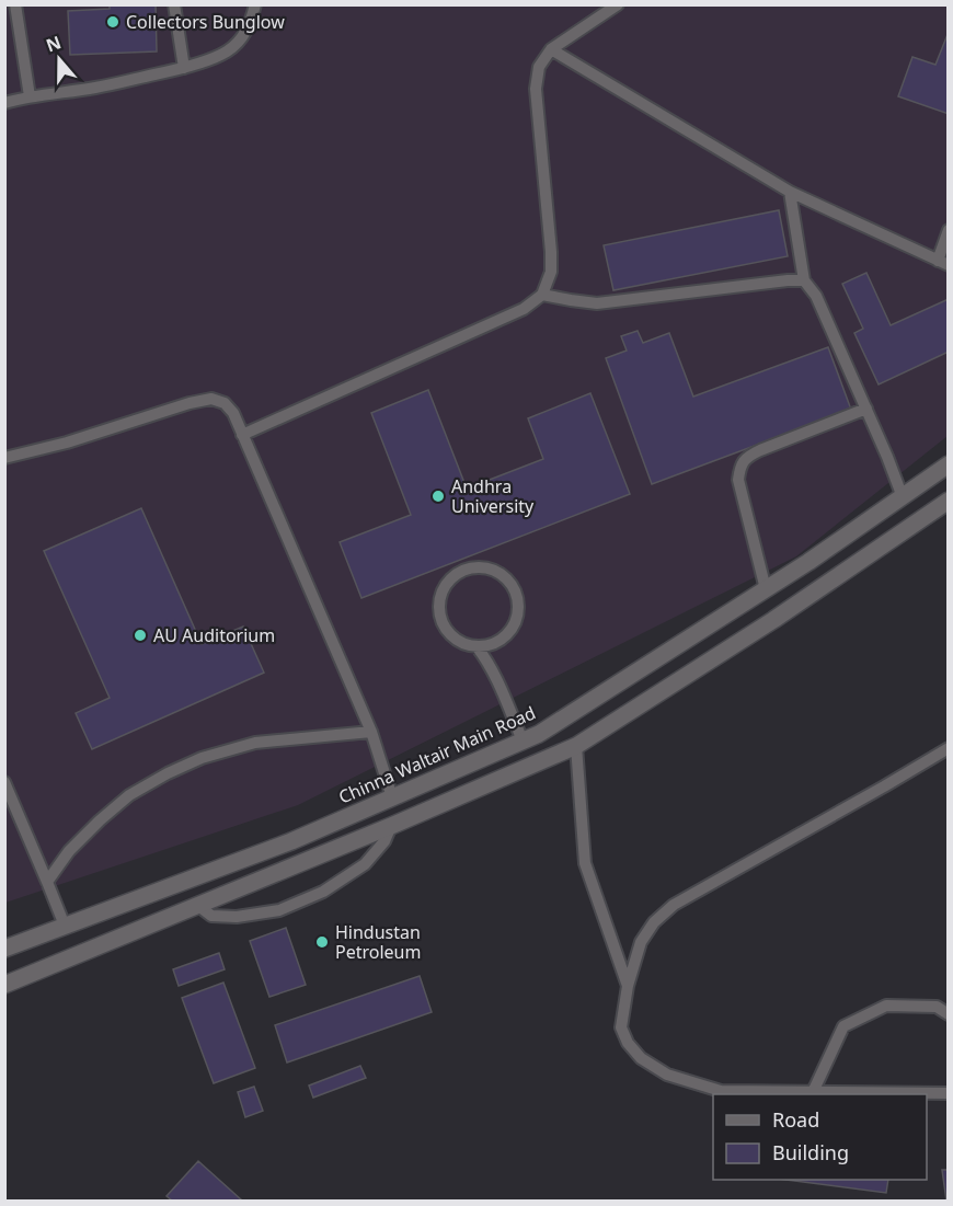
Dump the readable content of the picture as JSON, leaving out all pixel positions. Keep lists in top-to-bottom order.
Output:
{
  "streets": {
    "street": ["Chinna Waltair Main Road"]
  },
  "places": [
    "Collectors Bunglow",
    "Andhra University",
    "AU Auditorium",
    "Hindustan Petroleum"
  ],
  "legend": ["Road", "Building"],
  "north": "top"
}
